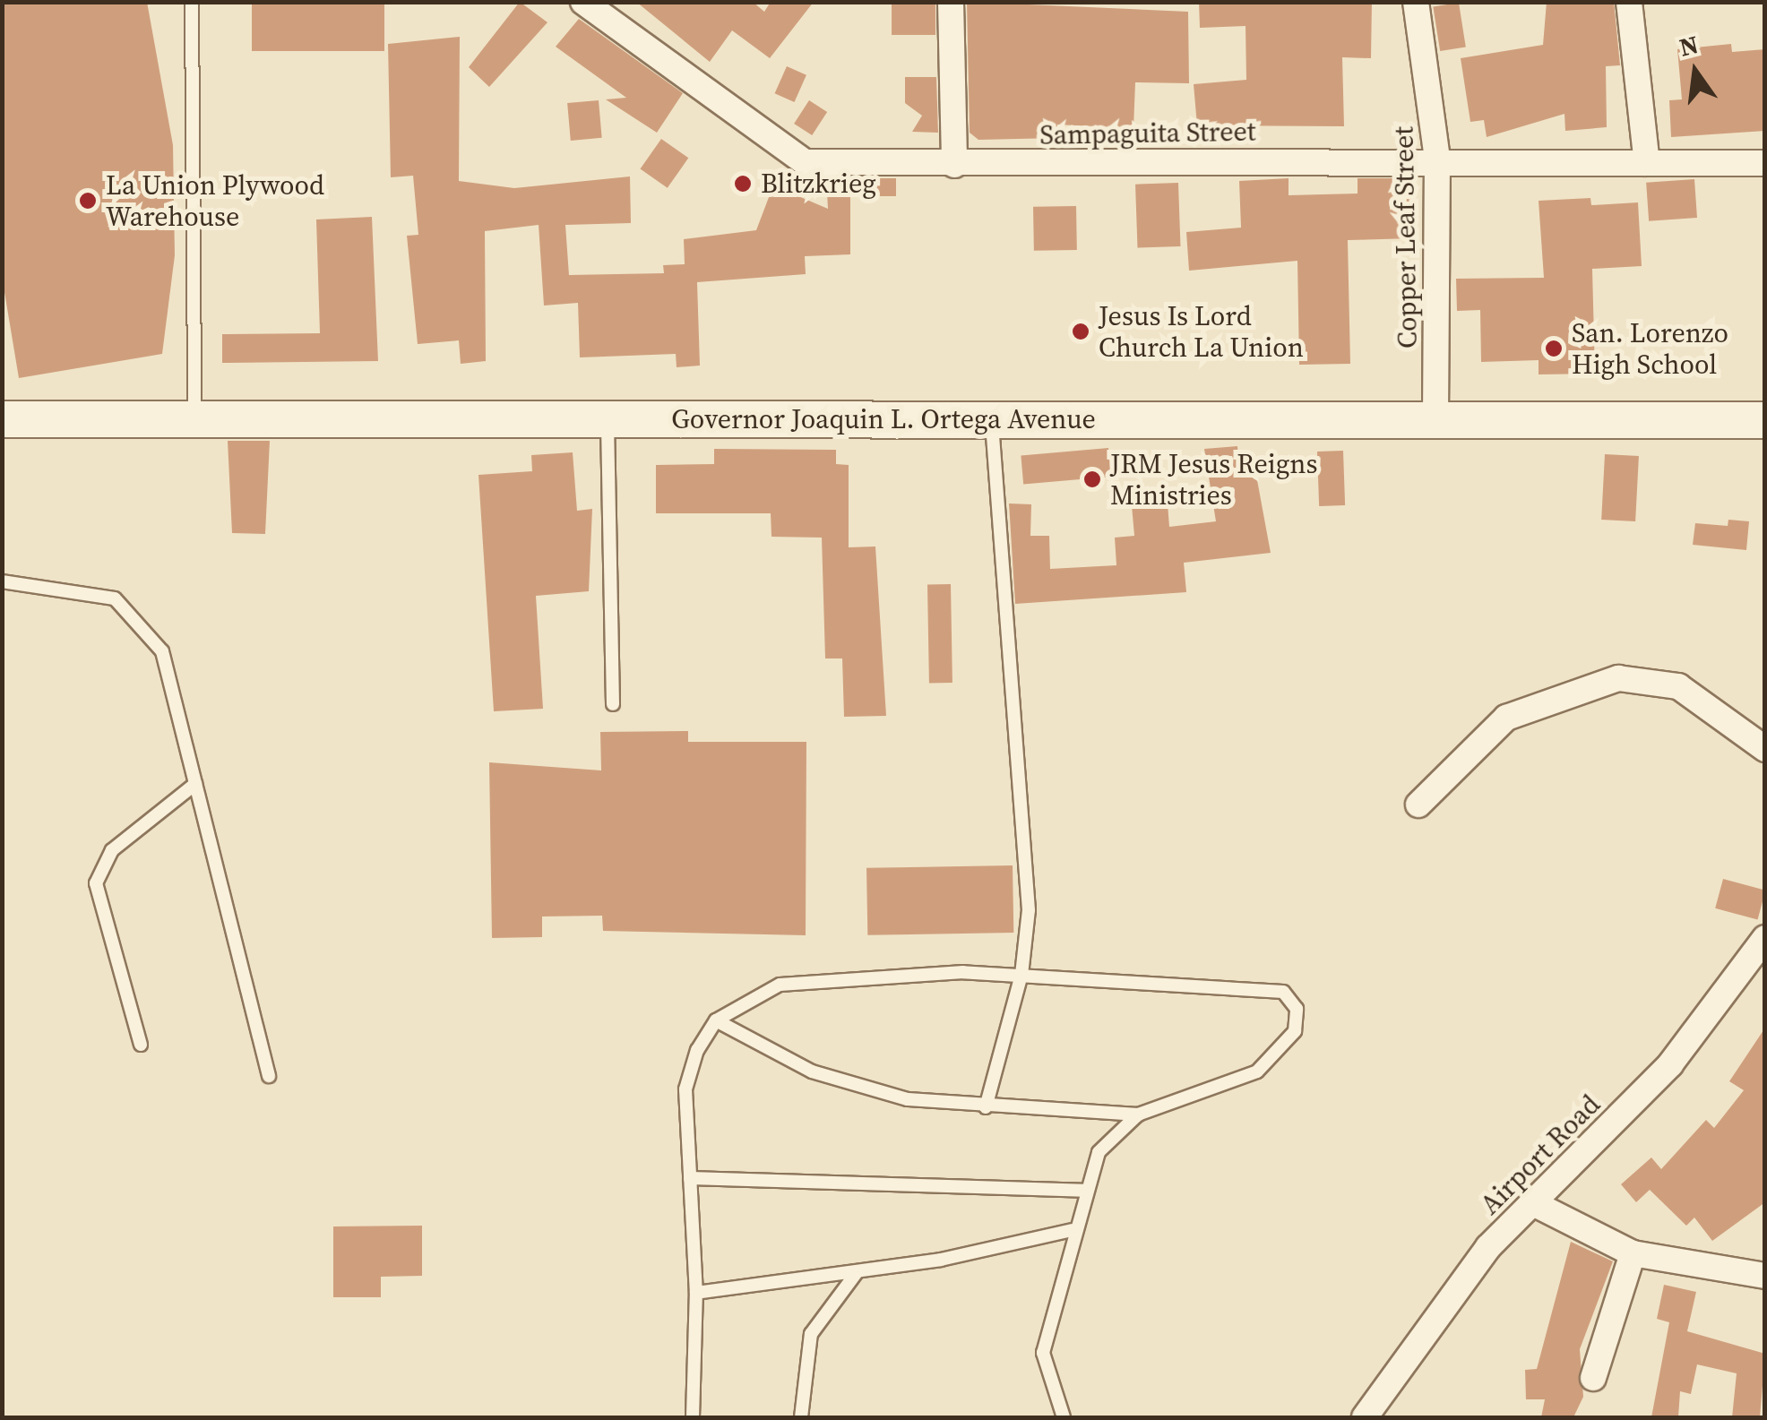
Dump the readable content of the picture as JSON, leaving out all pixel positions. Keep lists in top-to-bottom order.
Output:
{
  "streets": {
    "street": [
      "Sampaguita Street",
      "Copper Leaf Street",
      "Governor Joaquin L. Ortega Avenue",
      "Airport Road"
    ]
  },
  "crossings": [
    ["Sampaguita Street", "Copper Leaf Street"],
    ["Copper Leaf Street", "Governor Joaquin L. Ortega Avenue"]
  ],
  "places": [
    "Blitzkrieg",
    "La Union Plywood Warehouse",
    "Jesus Is Lord Church La Union",
    "San. Lorenzo High School",
    "JRM Jesus Reigns Ministries"
  ],
  "north": "top"
}
